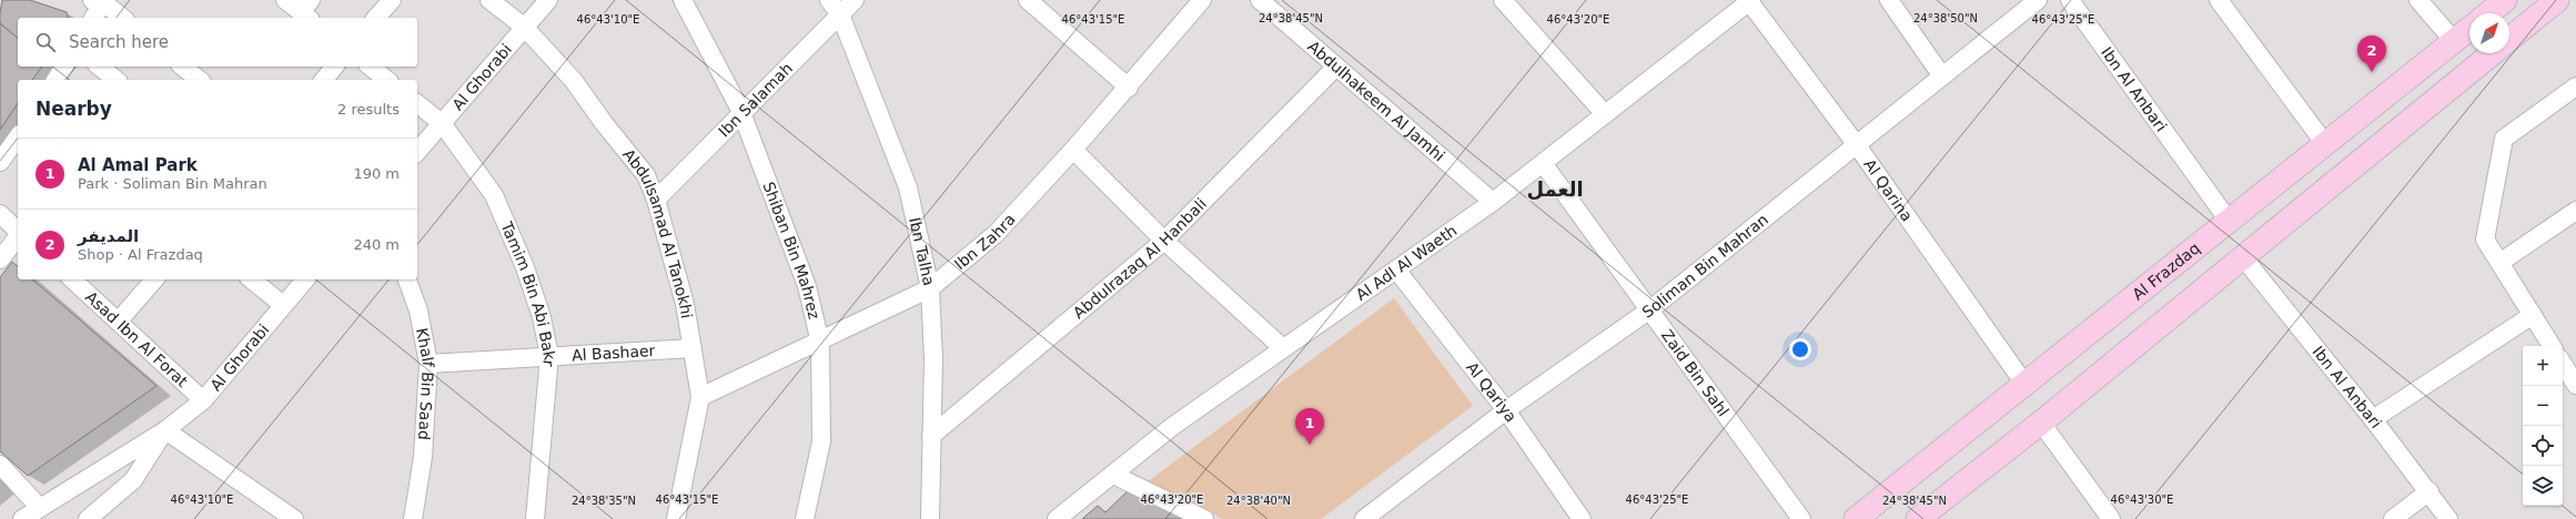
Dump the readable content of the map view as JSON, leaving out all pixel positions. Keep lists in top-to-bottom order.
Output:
{
  "streets": {
    "main road": ["Al Frazdaq"],
    "street": [
      "Al Ghorabi",
      "Ibn Al Anbari",
      "Ibn Salamah",
      "Abdulhakeem Al Jamhi",
      "Al Qarina",
      "Abdulsamad Al Tanokhi",
      "Ibn Zahra",
      "Shiban Bin Mahrez",
      "Ibn Talha",
      "Abdulrazaq Al Hanbali",
      "Al Adl Al Waeth",
      "Soliman Bin Mahran",
      "Tamim Bin Abi Bakr",
      "Asad Ibn Al Forat",
      "Al Bashaer",
      "Zaid Bin Sahl",
      "Khalf Bin Saad",
      "Al Qariya"
    ]
  },
  "crossings": [
    ["Al Ghorabi", "Abdulsamad Al Tanokhi"],
    ["Al Ghorabi", "Tamim Bin Abi Bakr"],
    ["Al Ghorabi", "Asad Ibn Al Forat"],
    ["Ibn Al Anbari", "Al Frazdaq"],
    ["Ibn Salamah", "Abdulsamad Al Tanokhi"],
    ["Ibn Salamah", "Shiban Bin Mahrez"],
    ["Ibn Salamah", "Ibn Talha"],
    ["Abdulhakeem Al Jamhi", "Abdulrazaq Al Hanbali"],
    ["Abdulhakeem Al Jamhi", "Al Adl Al Waeth"],
    ["Al Qarina", "Al Adl Al Waeth"],
    ["Al Qarina", "Soliman Bin Mahran"],
    ["Al Qarina", "Al Frazdaq"],
    ["Abdulsamad Al Tanokhi", "Ibn Zahra"],
    ["Abdulsamad Al Tanokhi", "Al Bashaer"],
    ["Ibn Zahra", "Shiban Bin Mahrez"],
    ["Ibn Zahra", "Ibn Talha"],
    ["Ibn Talha", "Abdulrazaq Al Hanbali"],
    ["Al Adl Al Waeth", "Zaid Bin Sahl"],
    ["Al Adl Al Waeth", "Al Qariya"],
    ["Soliman Bin Mahran", "Zaid Bin Sahl"],
    ["Soliman Bin Mahran", "Al Qariya"],
    ["Tamim Bin Abi Bakr", "Al Bashaer"],
    ["Al Bashaer", "Khalf Bin Saad"]
  ],
  "districts": ["العمل"],
  "north": "top right",
  "page": {
    "search": "Search here",
    "pins": ["2", "1"],
    "heading": ["Nearby", "2 results"],
    "list": [
      {
        "mark": "1",
        "name": "Al Amal Park",
        "note": "Park · Soliman Bin Mahran",
        "value": "190 m"
      },
      {
        "mark": "2",
        "name": "المديفر",
        "note": "Shop · Al Frazdaq",
        "value": "240 m"
      }
    ],
    "map_buttons": ["+", "−"]
  },
  "coordinates": [
    "24°38'50\"N",
    "24°38'45\"N",
    "46°43'10\"E",
    "46°43'15\"E",
    "46°43'20\"E",
    "46°43'25\"E",
    "46°43'30\"E",
    "24°38'35\"N",
    "24°38'40\"N"
  ]
}
